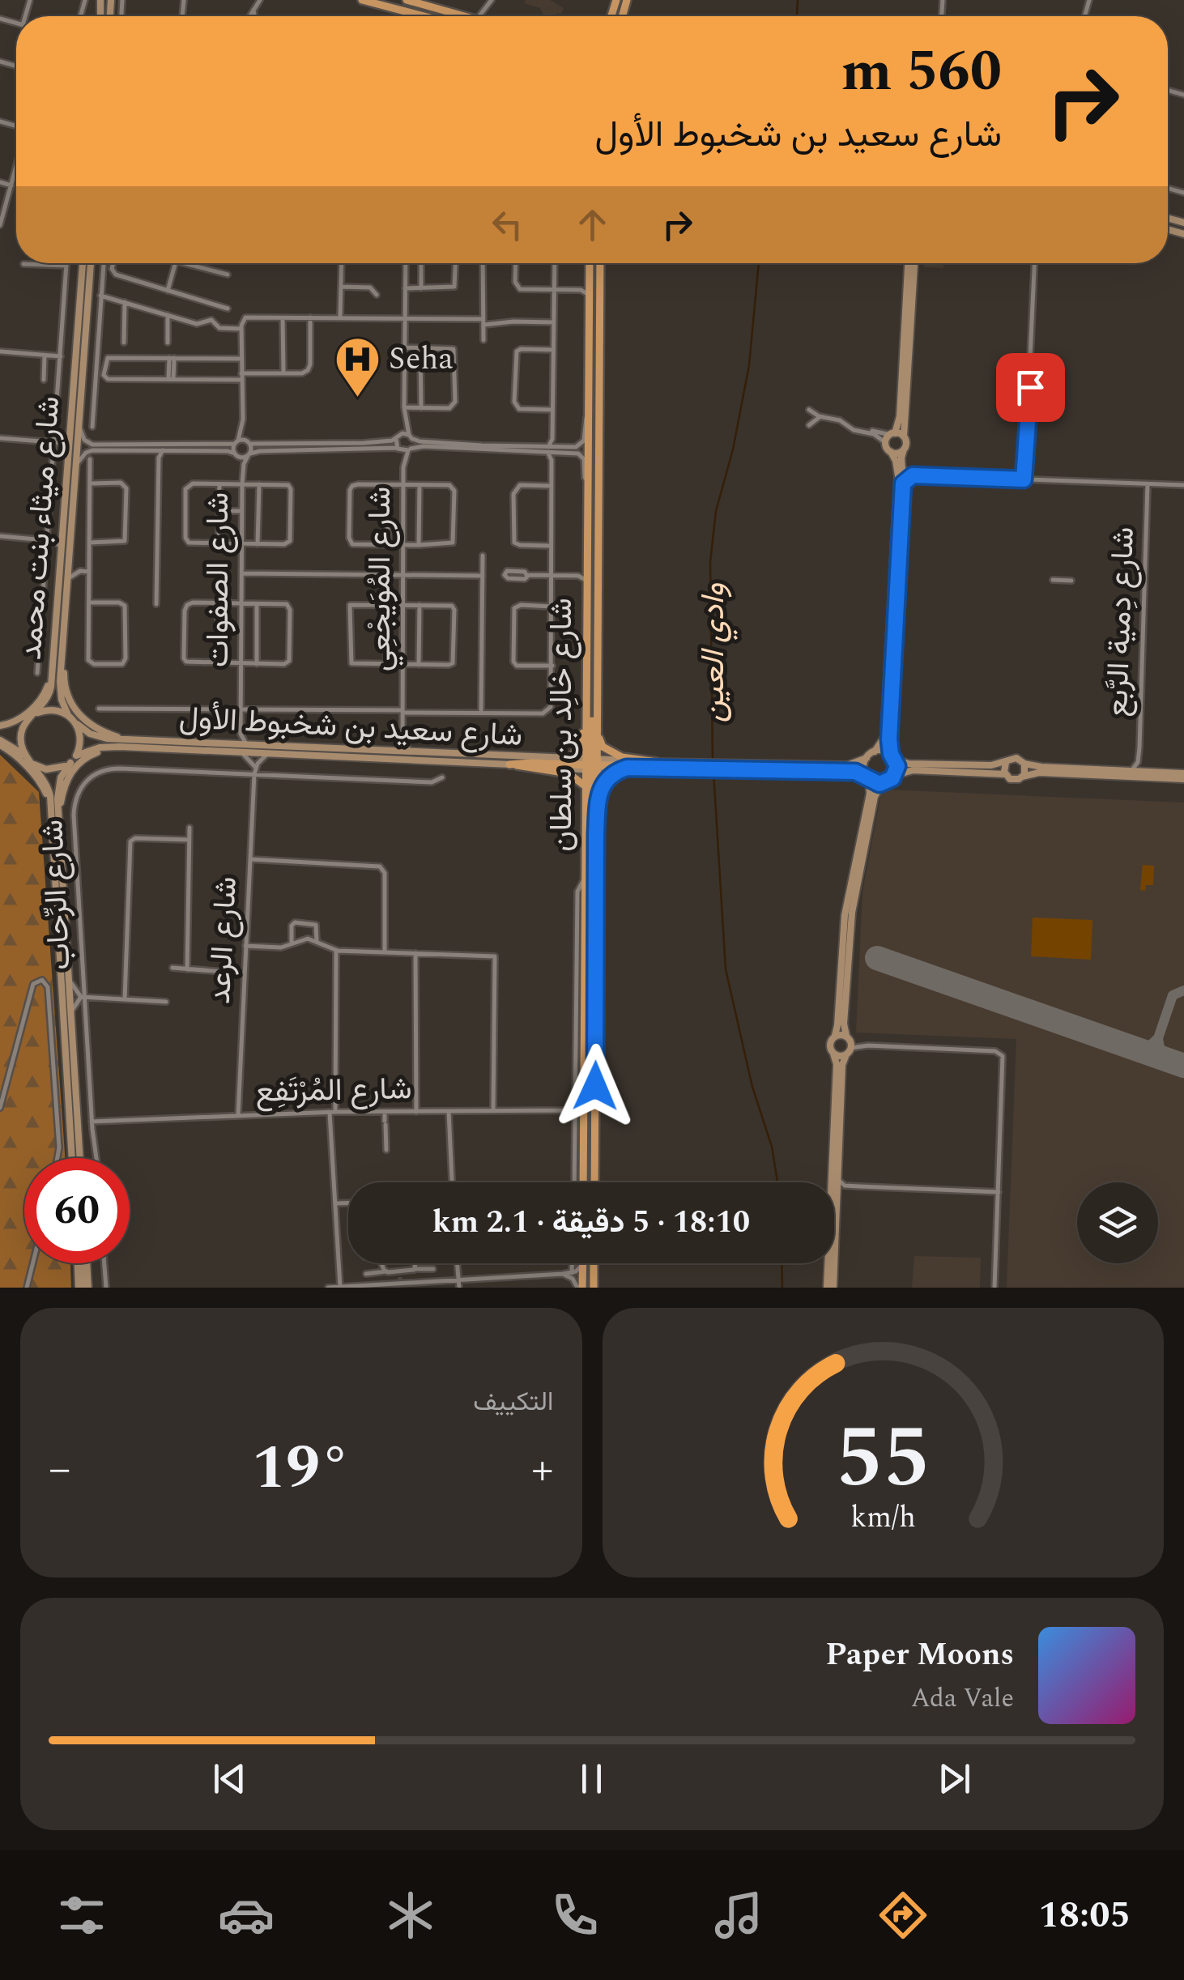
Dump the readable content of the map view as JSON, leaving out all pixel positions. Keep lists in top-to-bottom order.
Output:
{
  "streets": {
    "main road": ["شارع ميثاء بنت محمد", "شارع خالِد بن سلطان", "شارع سعيد بن شخبوط الأول"],
    "street": [
      "شارع المُوَيجْعِي",
      "شارع الصفوات",
      "شارع دِمية الرَّبع",
      "شارع الرِّحاب",
      "شارع الرعد",
      "شارع المُرْتَفِع"
    ]
  },
  "crossings": [
    ["شارع ميثاء بنت محمد", "شارع سعيد بن شخبوط الأول"],
    ["شارع خالِد بن سلطان", "شارع سعيد بن شخبوط الأول"],
    ["شارع الرِّحاب", "شارع الرعد"],
    ["شارع الرِّحاب", "شارع المُرْتَفِع"],
    ["شارع الرعد", "شارع المُرْتَفِع"]
  ],
  "water": ["وادي العين"],
  "places": {
    "hospital": ["Seha"]
  },
  "page": {
    "turn": ["560 m", "شارع سعيد بن شخبوط الأول"],
    "limit": "60",
    "trip": "18:10 · 5 دقيقة · 2.1 km",
    "tile": "التكييف",
    "heat": ["−", "19°", "+"],
    "song": ["Paper Moons", "Ada Vale"],
    "tabs": "18:05",
    "gauge": ["55", "km/h"]
  }
}
